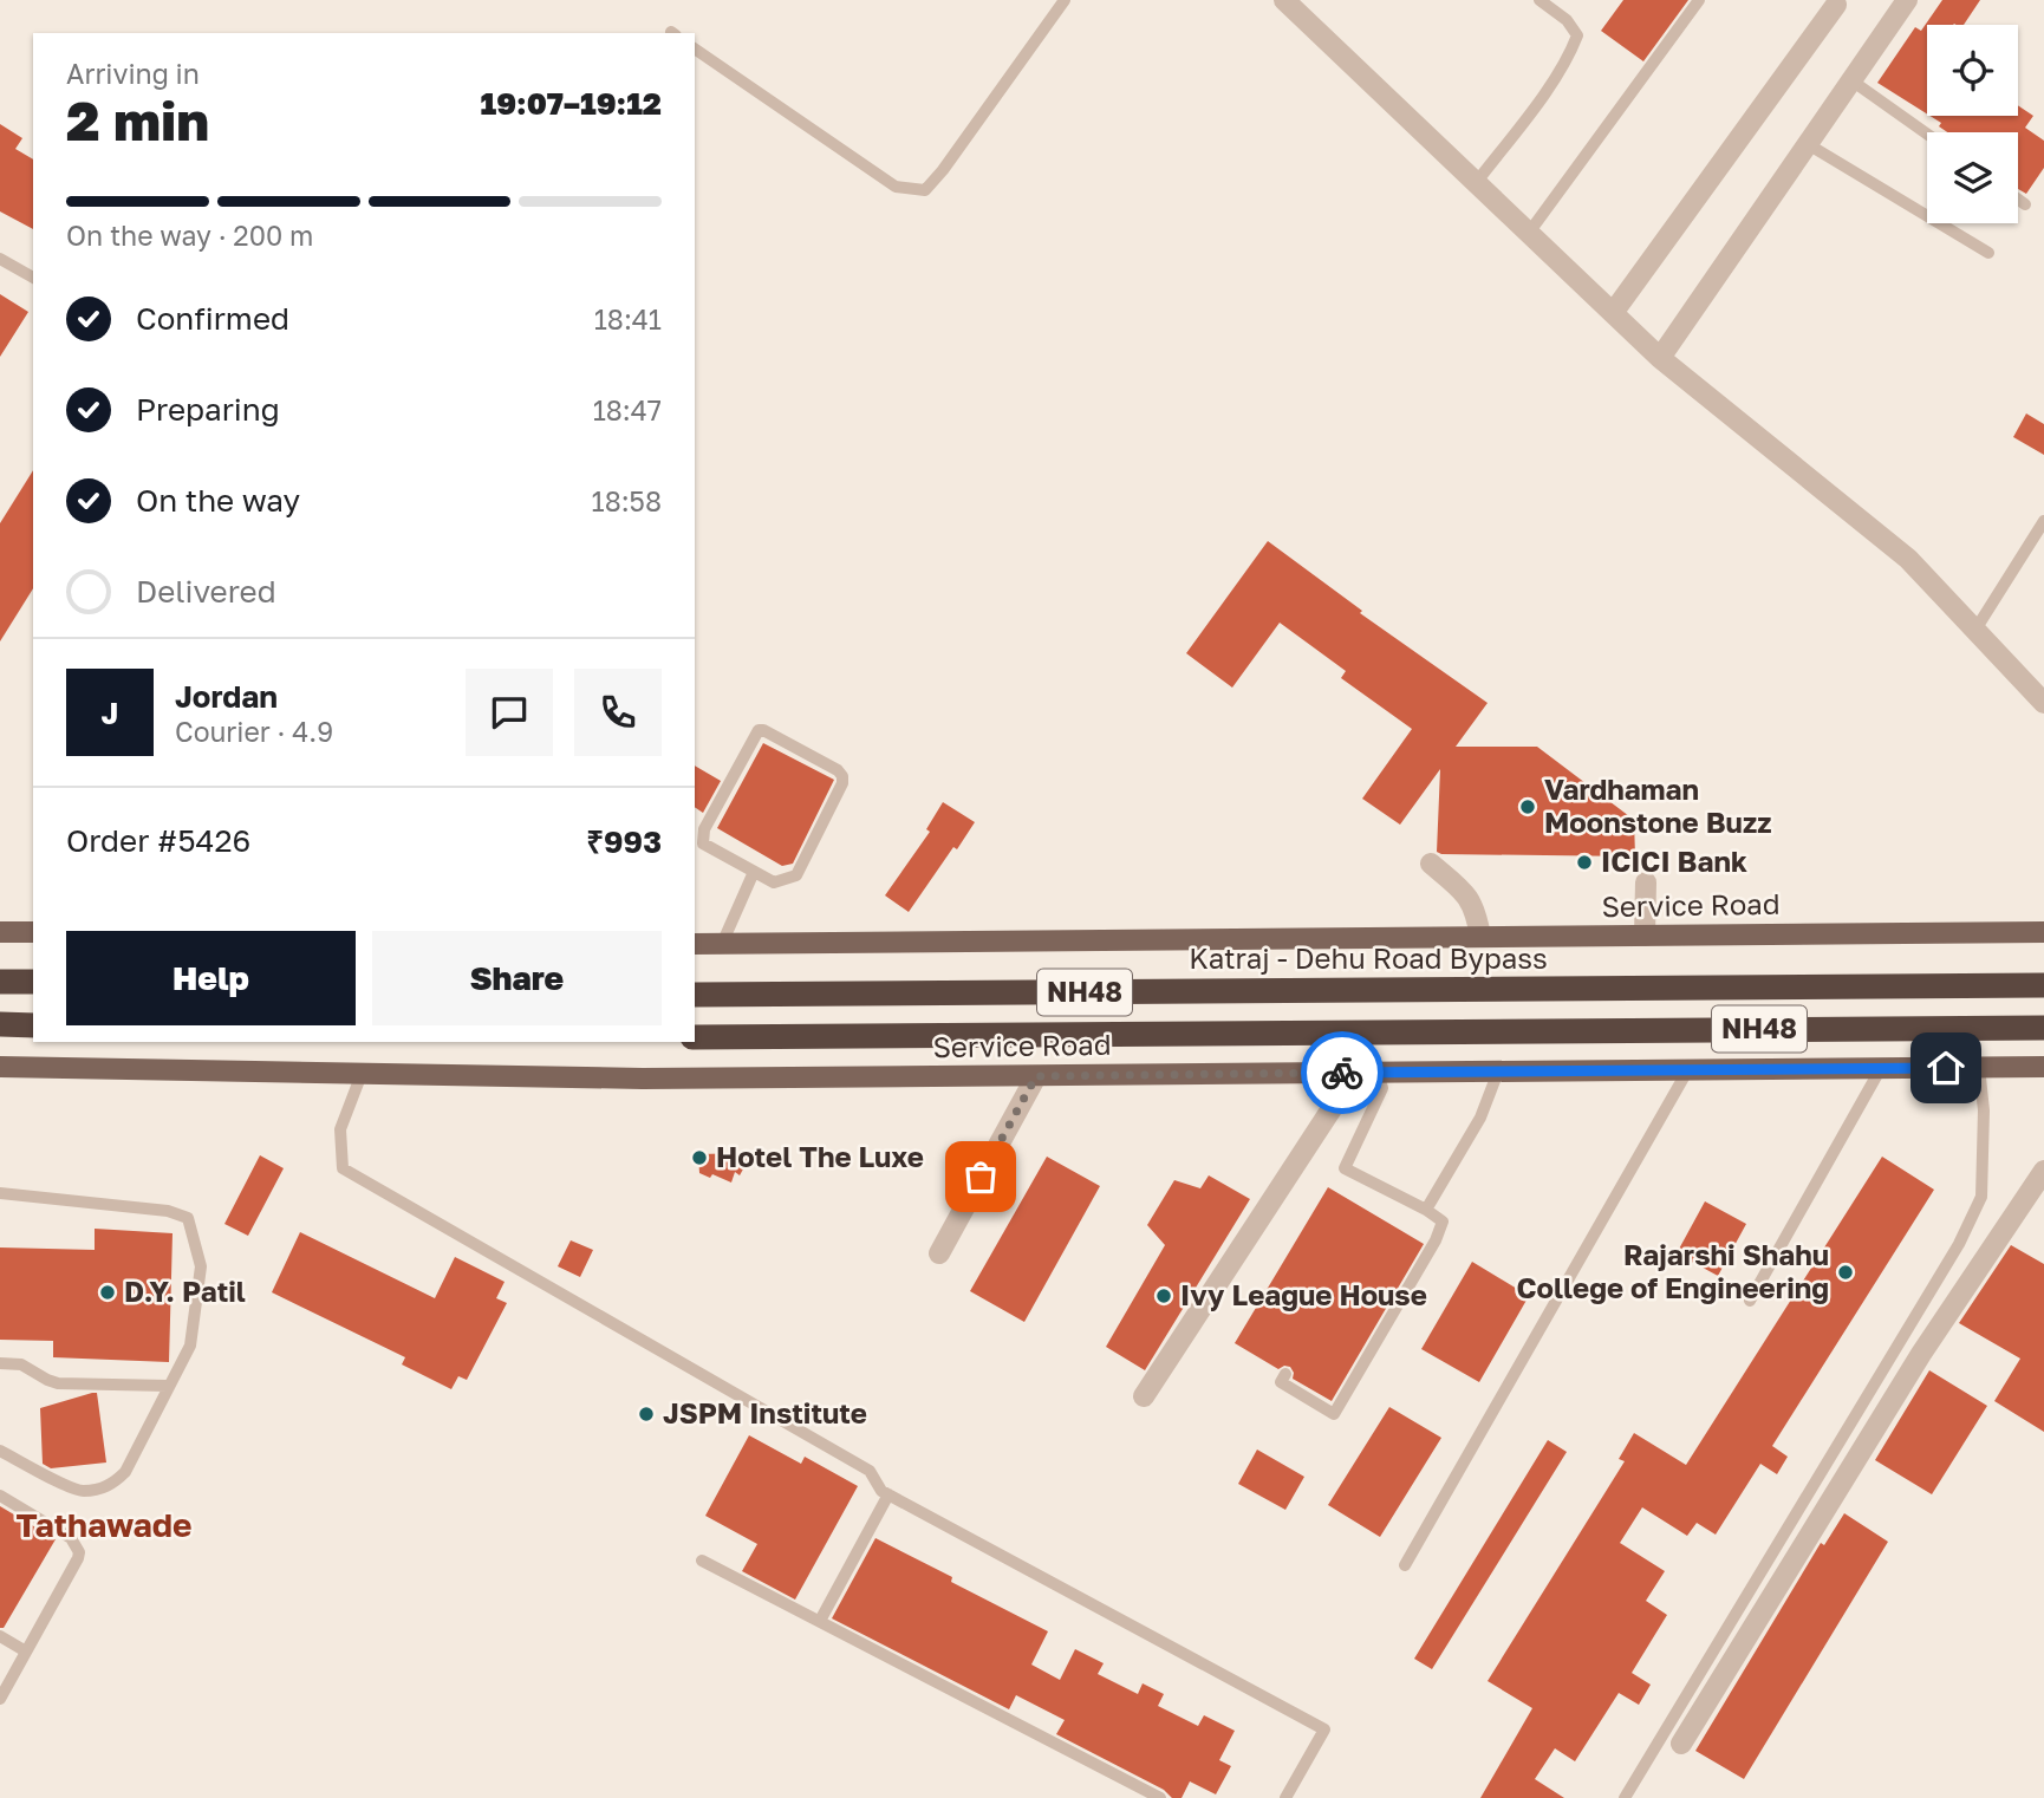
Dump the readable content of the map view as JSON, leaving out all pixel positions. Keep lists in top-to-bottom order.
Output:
{
  "streets": {
    "highway": ["Katraj - Dehu Road Bypass", "NH48"],
    "main road": ["Service Road"]
  },
  "districts": ["Tathawade"],
  "places": [
    "Vardhaman Moonstone Buzz",
    "ICICI Bank",
    "Hotel The Luxe",
    "Rajarshi Shahu College of Engineering",
    "D.Y. Patil",
    "Ivy League House",
    "JSPM Institute"
  ],
  "page": {
    "heading": ["2 min", "Arriving in", "19:07–19:12"],
    "panel": [
      "Jordan",
      "Courier · 4.9",
      "Order #5426",
      "₹993"
    ],
    "bar": "On the way · 200 m",
    "list": [
      ["Confirmed", "18:41"],
      ["Preparing", "18:47"],
      ["On the way", "18:58"],
      "Delivered"
    ],
    "round": "J",
    "buttons": ["Help", "Share"]
  }
}
